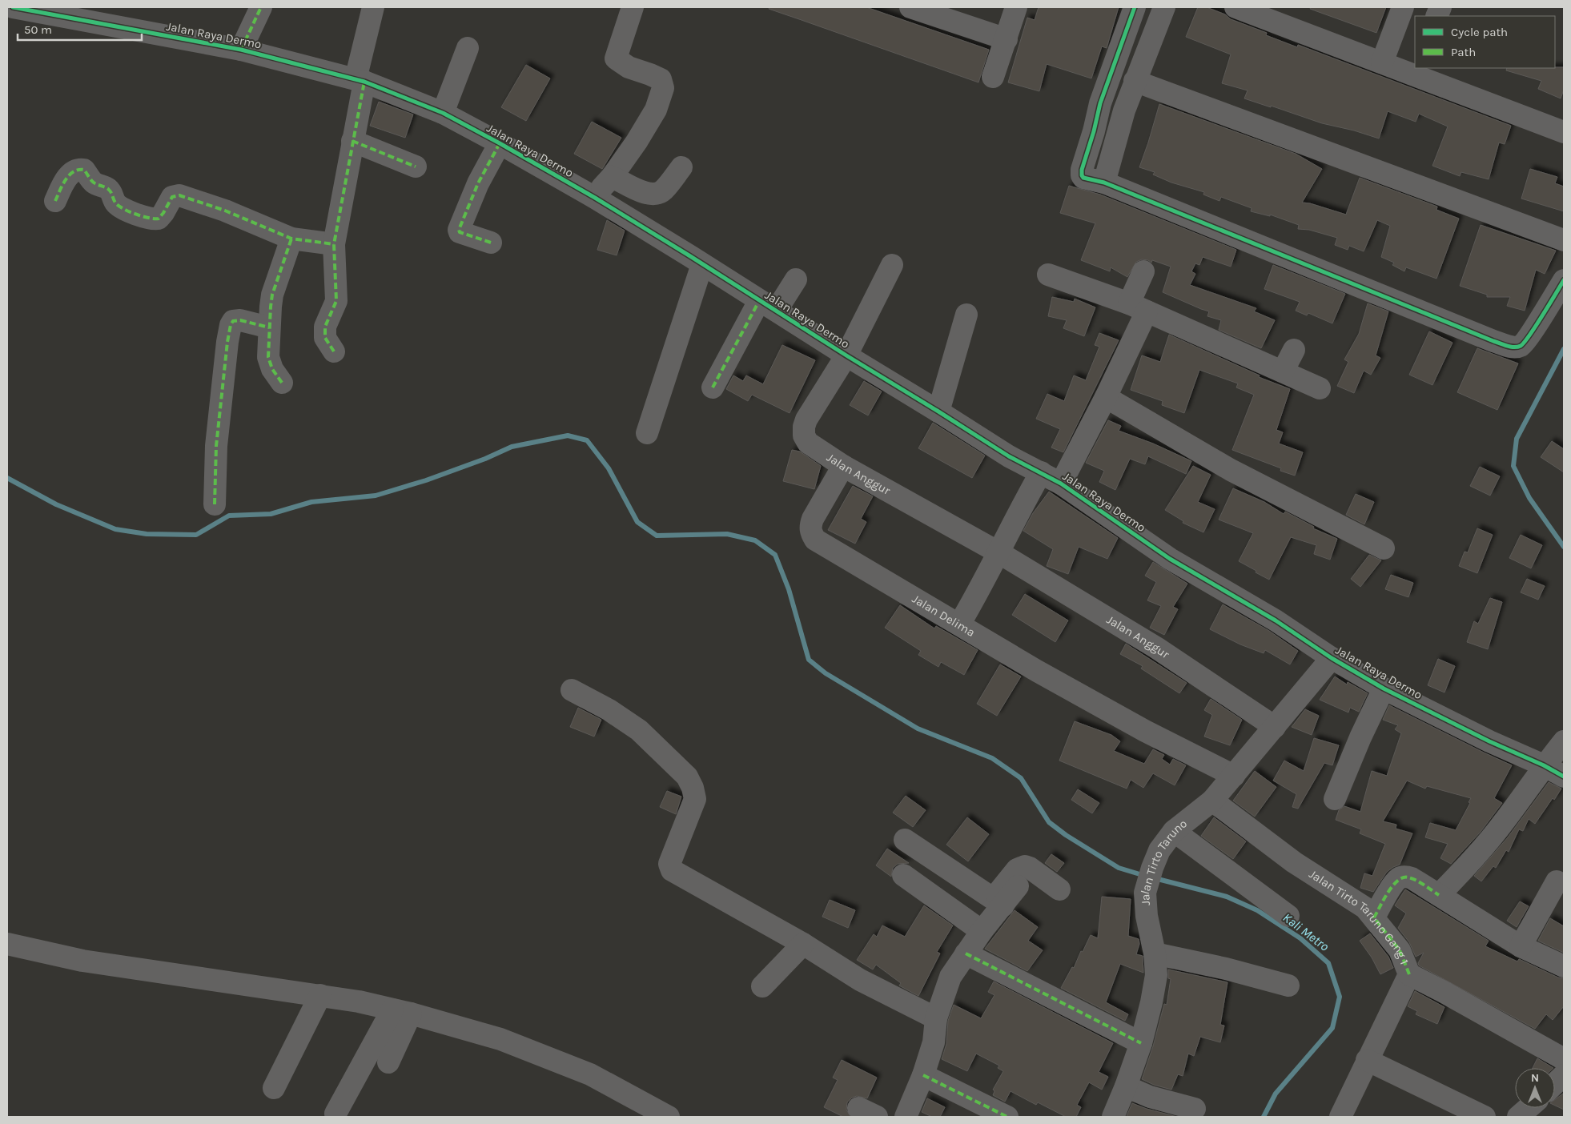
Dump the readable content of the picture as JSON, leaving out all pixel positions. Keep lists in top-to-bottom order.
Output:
{
  "streets": {
    "street": [
      "Jalan Raya Dermo",
      "Jalan Anggur",
      "Jalan Delima",
      "Jalan Tirto Taruno",
      "Jalan Tirto Taruno Gang 1"
    ]
  },
  "crossings": [
    ["Jalan Raya Dermo", "Jalan Anggur"],
    ["Jalan Raya Dermo", "Jalan Tirto Taruno"],
    ["Jalan Anggur", "Jalan Delima"],
    ["Jalan Anggur", "Jalan Tirto Taruno"],
    ["Jalan Delima", "Jalan Tirto Taruno"],
    ["Jalan Tirto Taruno", "Jalan Tirto Taruno Gang 1"]
  ],
  "water": ["Kali Metro"],
  "legend": ["Cycle path", "Path"],
  "scale_bar": "50 m",
  "north": "top"
}
